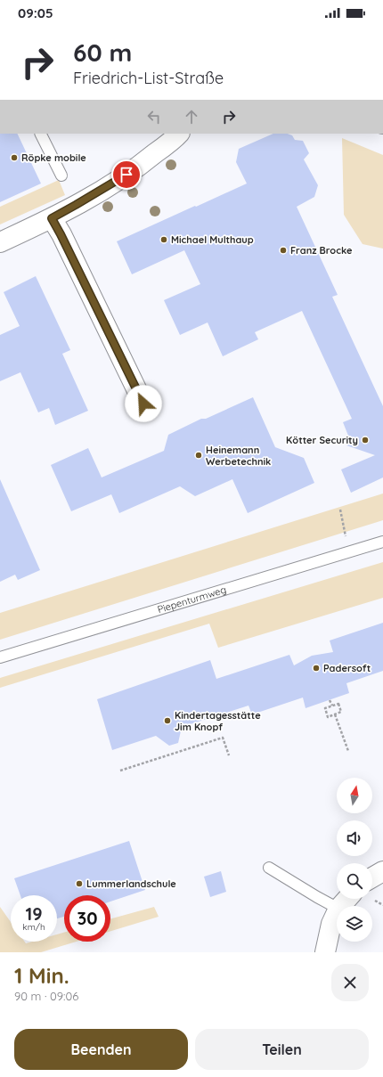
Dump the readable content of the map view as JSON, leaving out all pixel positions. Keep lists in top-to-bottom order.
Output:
{
  "streets": {
    "lane": ["Piepenturmweg"]
  },
  "places": [
    "Röpke mobile",
    "Michael Multhaup",
    "Franz Brocke",
    "Kötter Security",
    "Heinemann Werbetechnik",
    "Padersoft",
    "Kindertagesstätte Jim Knopf",
    "Lummerlandschule"
  ],
  "north": "top",
  "page": {
    "status": "09:05",
    "turn": ["60 m", "Friedrich-List-Straße"],
    "speed": "19 km/h",
    "limit": "30",
    "heading": ["1 Min.", "90 m · 09:06"],
    "buttons": ["Beenden", "Teilen"]
  }
}
